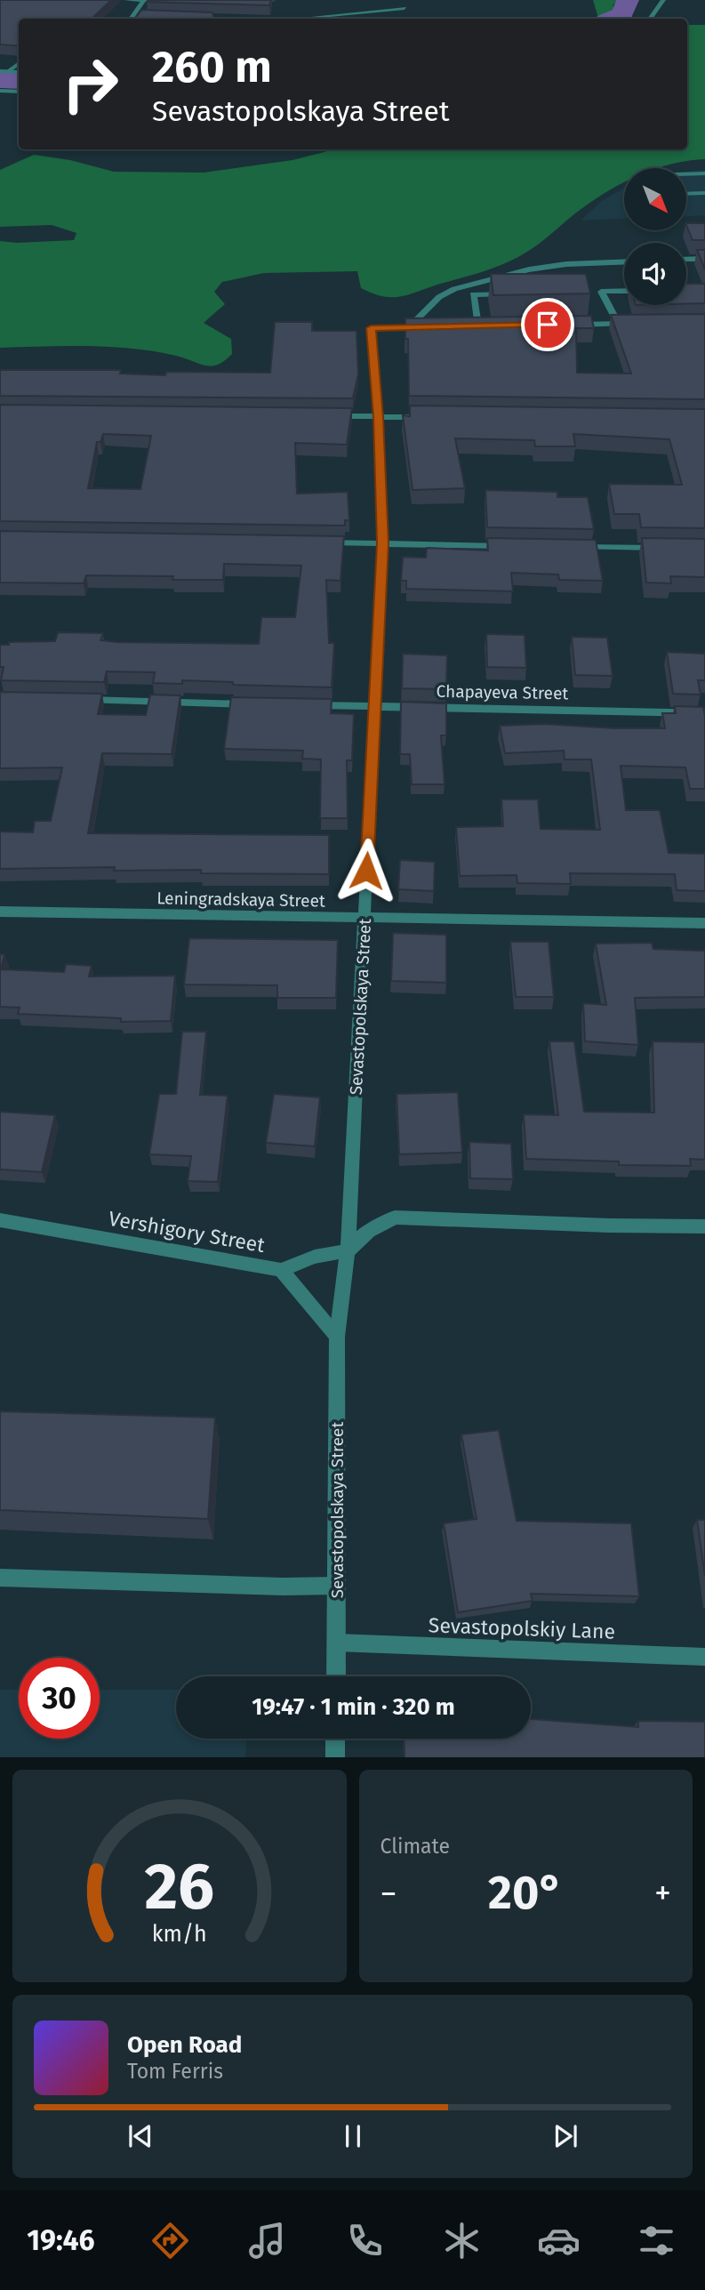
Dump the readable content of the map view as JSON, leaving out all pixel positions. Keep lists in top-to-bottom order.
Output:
{
  "streets": {
    "street": [
      "Chapayeva Street",
      "Leningradskaya Street",
      "Sevastopolskaya Street",
      "Vershigory Street",
      "Sevastopolskiy Lane"
    ]
  },
  "crossings": [
    ["Chapayeva Street", "Sevastopolskaya Street"],
    ["Leningradskaya Street", "Sevastopolskaya Street"],
    ["Sevastopolskaya Street", "Vershigory Street"],
    ["Sevastopolskaya Street", "Sevastopolskiy Lane"]
  ],
  "north": "bottom right",
  "page": {
    "turn": ["260 m", "Sevastopolskaya Street"],
    "limit": "30",
    "trip": "19:47 · 1 min · 320 m",
    "tile": "Climate",
    "heat": ["−", "20°", "+"],
    "song": ["Open Road", "Tom Ferris"],
    "tabs": "19:46",
    "gauge": ["26", "km/h"]
  }
}
